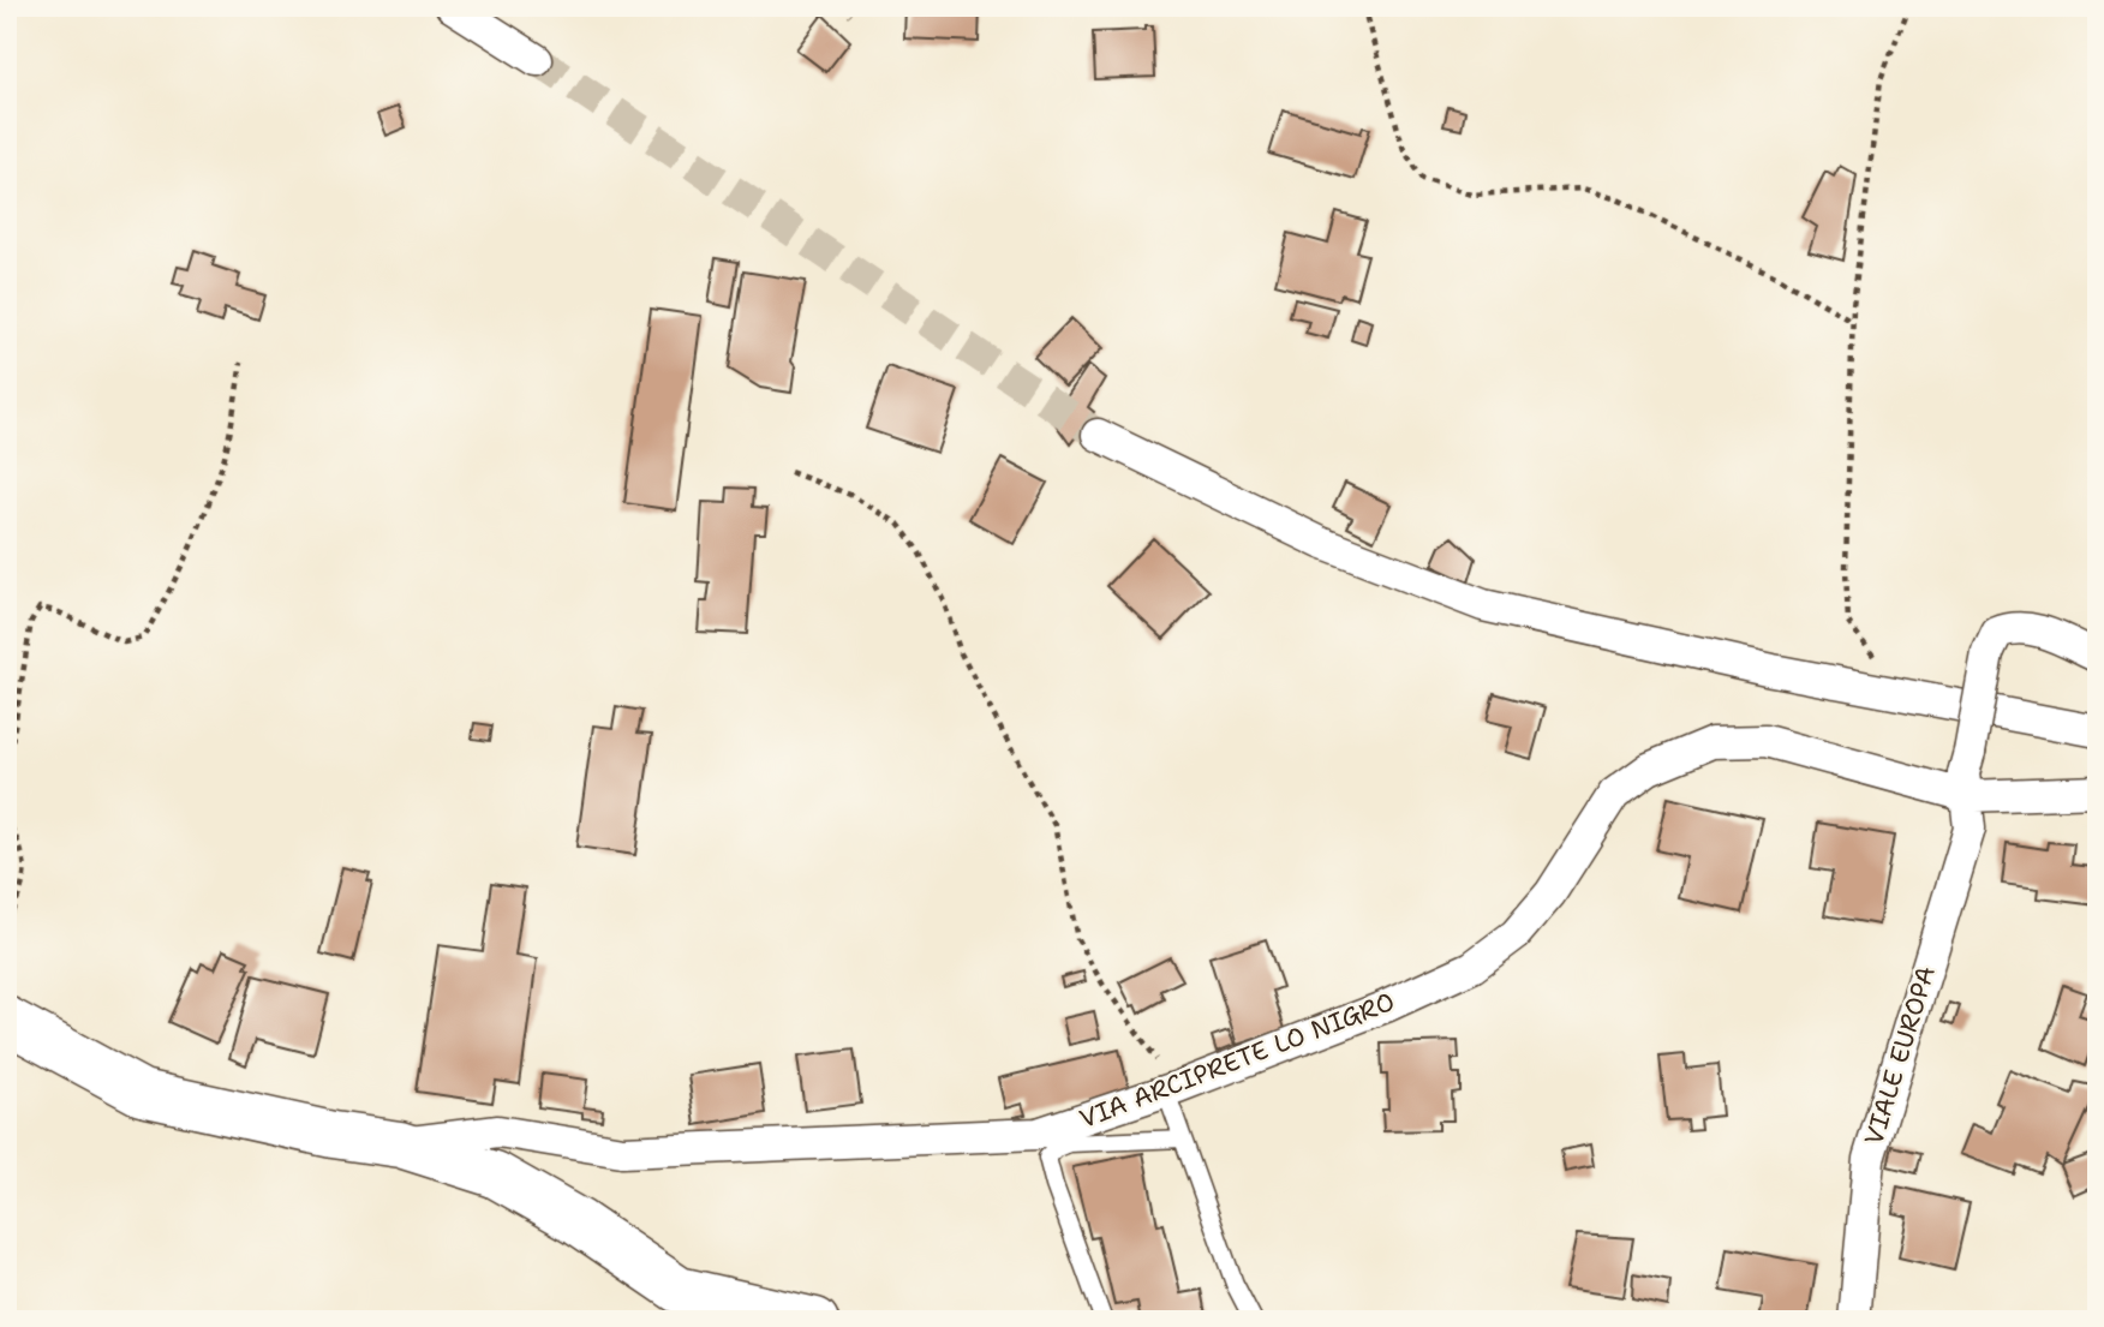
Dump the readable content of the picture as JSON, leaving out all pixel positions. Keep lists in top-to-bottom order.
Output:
{
  "streets": {
    "street": ["VIALE EUROPA", "VIA ARCIPRETE LO NIGRO"]
  },
  "crossings": [
    ["VIALE EUROPA", "VIA ARCIPRETE LO NIGRO"]
  ]
}
